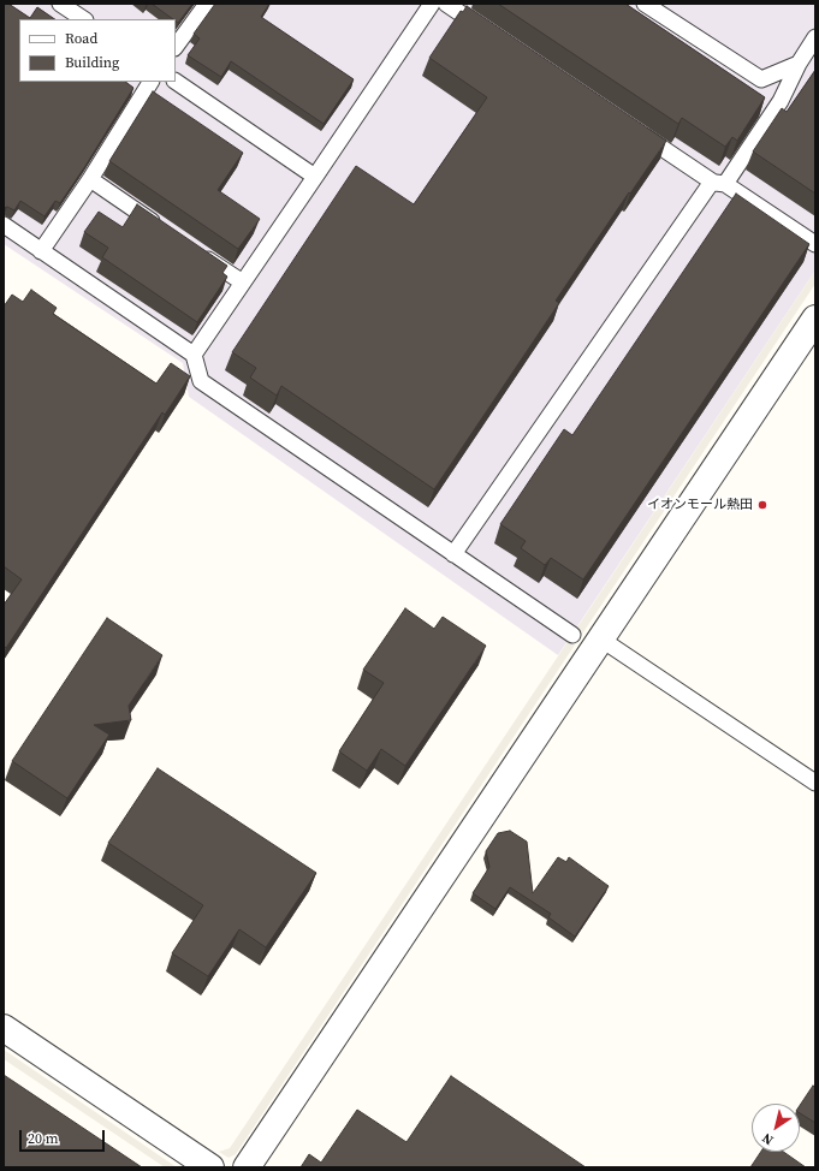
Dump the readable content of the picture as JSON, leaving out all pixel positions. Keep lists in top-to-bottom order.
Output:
{
  "places": ["イオンモール熱田"],
  "legend": ["Road", "Building"],
  "scale_bar": "20 m",
  "north": "bottom left"
}
